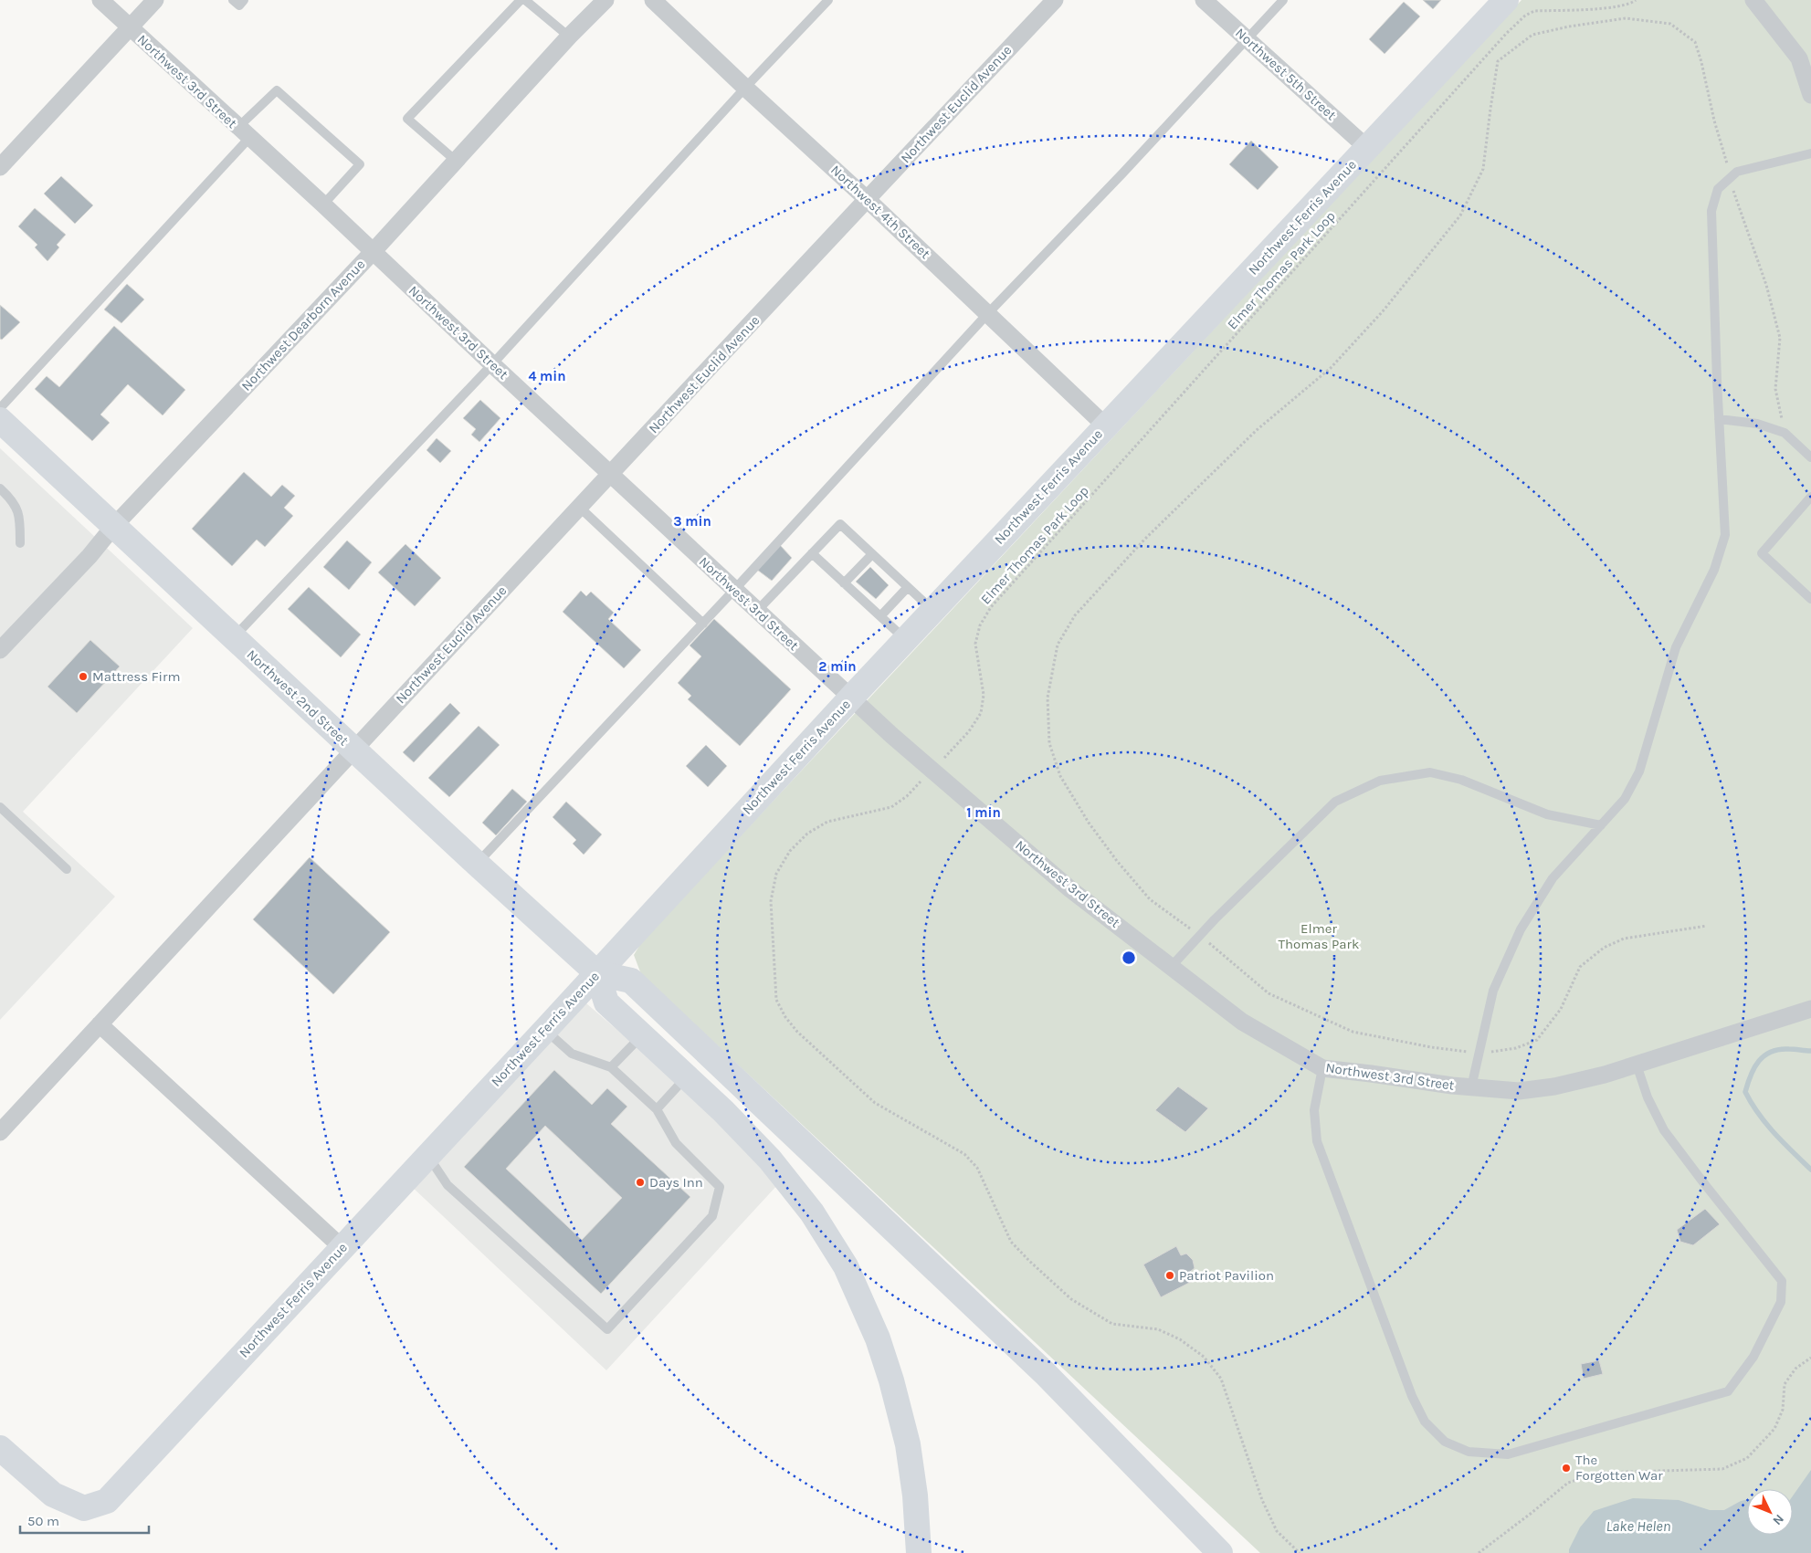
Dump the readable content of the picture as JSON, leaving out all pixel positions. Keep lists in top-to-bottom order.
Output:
{
  "streets": {
    "main road": ["Northwest Ferris Avenue", "Northwest 2nd Street"],
    "street": [
      "Northwest 5th Street",
      "Northwest 3rd Street",
      "Northwest Euclid Avenue",
      "Northwest 4th Street",
      "Northwest Dearborn Avenue"
    ],
    "path": ["Elmer Thomas Park Loop"]
  },
  "crossings": [
    ["Northwest 5th Street", "Northwest Ferris Avenue"],
    ["Northwest 3rd Street", "Northwest Euclid Avenue"],
    ["Northwest 3rd Street", "Northwest Ferris Avenue"],
    ["Northwest 3rd Street", "Elmer Thomas Park Loop"],
    ["Northwest 3rd Street", "Northwest Dearborn Avenue"],
    ["Northwest Euclid Avenue", "Northwest 4th Street"],
    ["Northwest Euclid Avenue", "Northwest 2nd Street"],
    ["Northwest 4th Street", "Northwest Ferris Avenue"],
    ["Northwest Ferris Avenue", "Northwest 2nd Street"],
    ["Northwest Dearborn Avenue", "Northwest 2nd Street"]
  ],
  "water": ["Lake Helen"],
  "parks": ["Elmer Thomas Park"],
  "places": [
    "Mattress Firm",
    "Days Inn",
    "Patriot Pavilion",
    "The Forgotten War"
  ],
  "scale_bar": "50 m",
  "north": "bottom right",
  "rings": [
    "4 min",
    "3 min",
    "2 min",
    "1 min"
  ]
}
